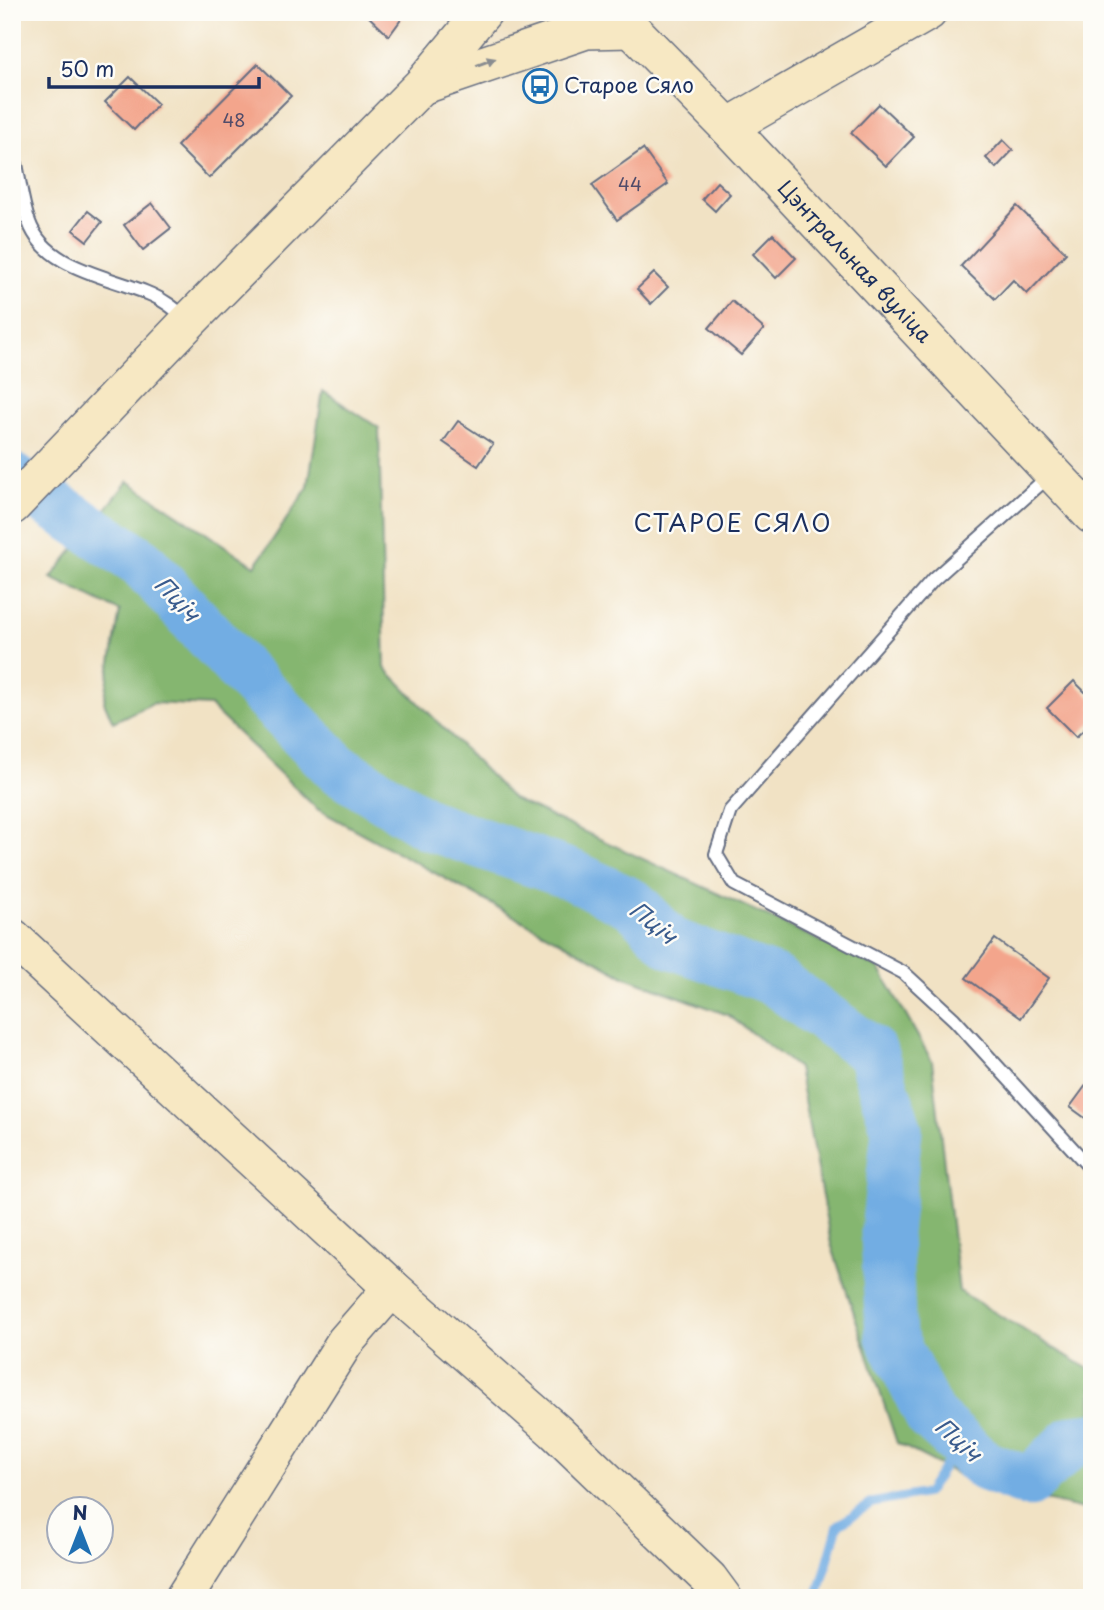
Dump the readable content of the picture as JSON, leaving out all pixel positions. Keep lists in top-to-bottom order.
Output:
{
  "streets": {
    "main road": ["Цэнтральная вуліца"]
  },
  "districts": ["СТАРОЕ СЯЛО"],
  "water": ["Пціч"],
  "places": {
    "bus stop": ["Старое Сяло"]
  },
  "house_numbers": ["48", "44"],
  "scale_bar": "50 m",
  "north": "top"
}
